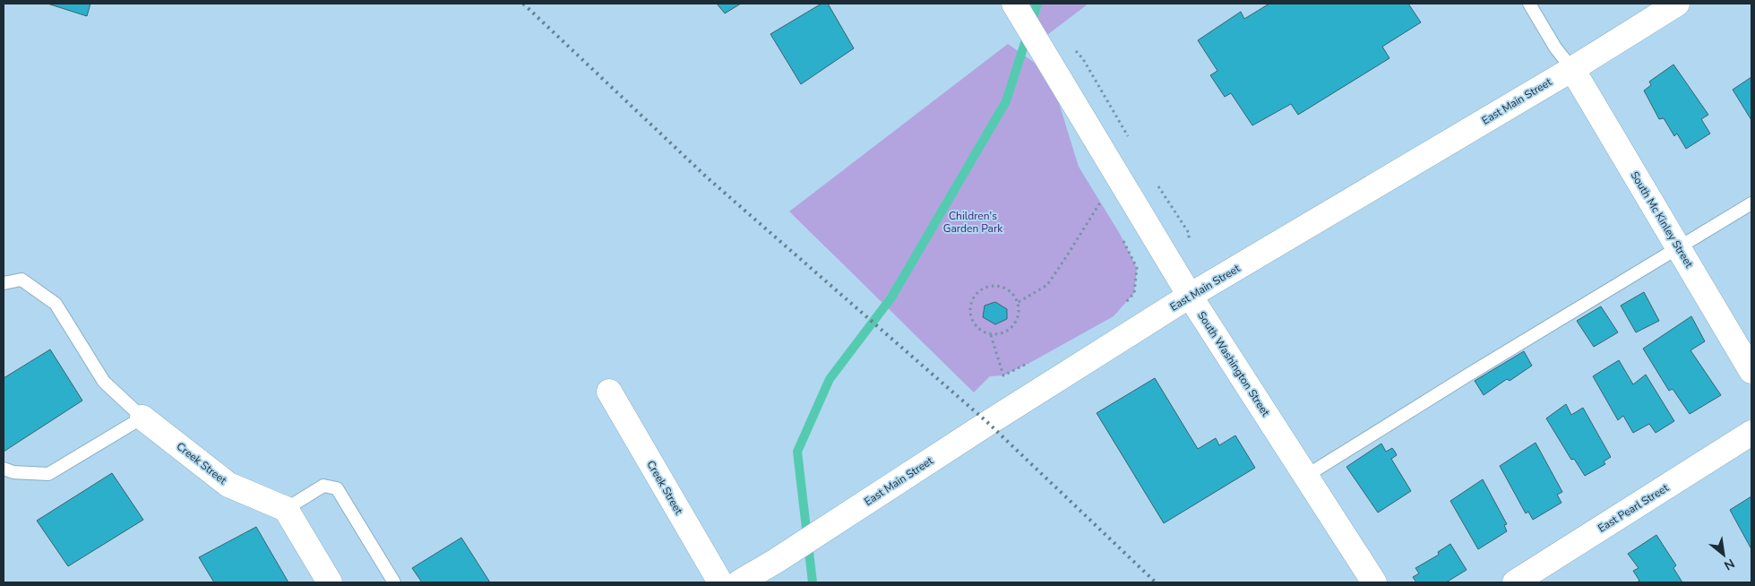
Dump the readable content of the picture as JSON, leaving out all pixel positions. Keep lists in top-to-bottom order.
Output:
{
  "streets": {
    "street": [
      "East Main Street",
      "South Mc Kinley Street",
      "South Washington Street",
      "Creek Street",
      "East Pearl Street"
    ]
  },
  "crossings": [
    ["East Main Street", "South Mc Kinley Street"],
    ["East Main Street", "South Washington Street"]
  ],
  "parks": ["Children's Garden Park"],
  "north": "bottom right"
}
